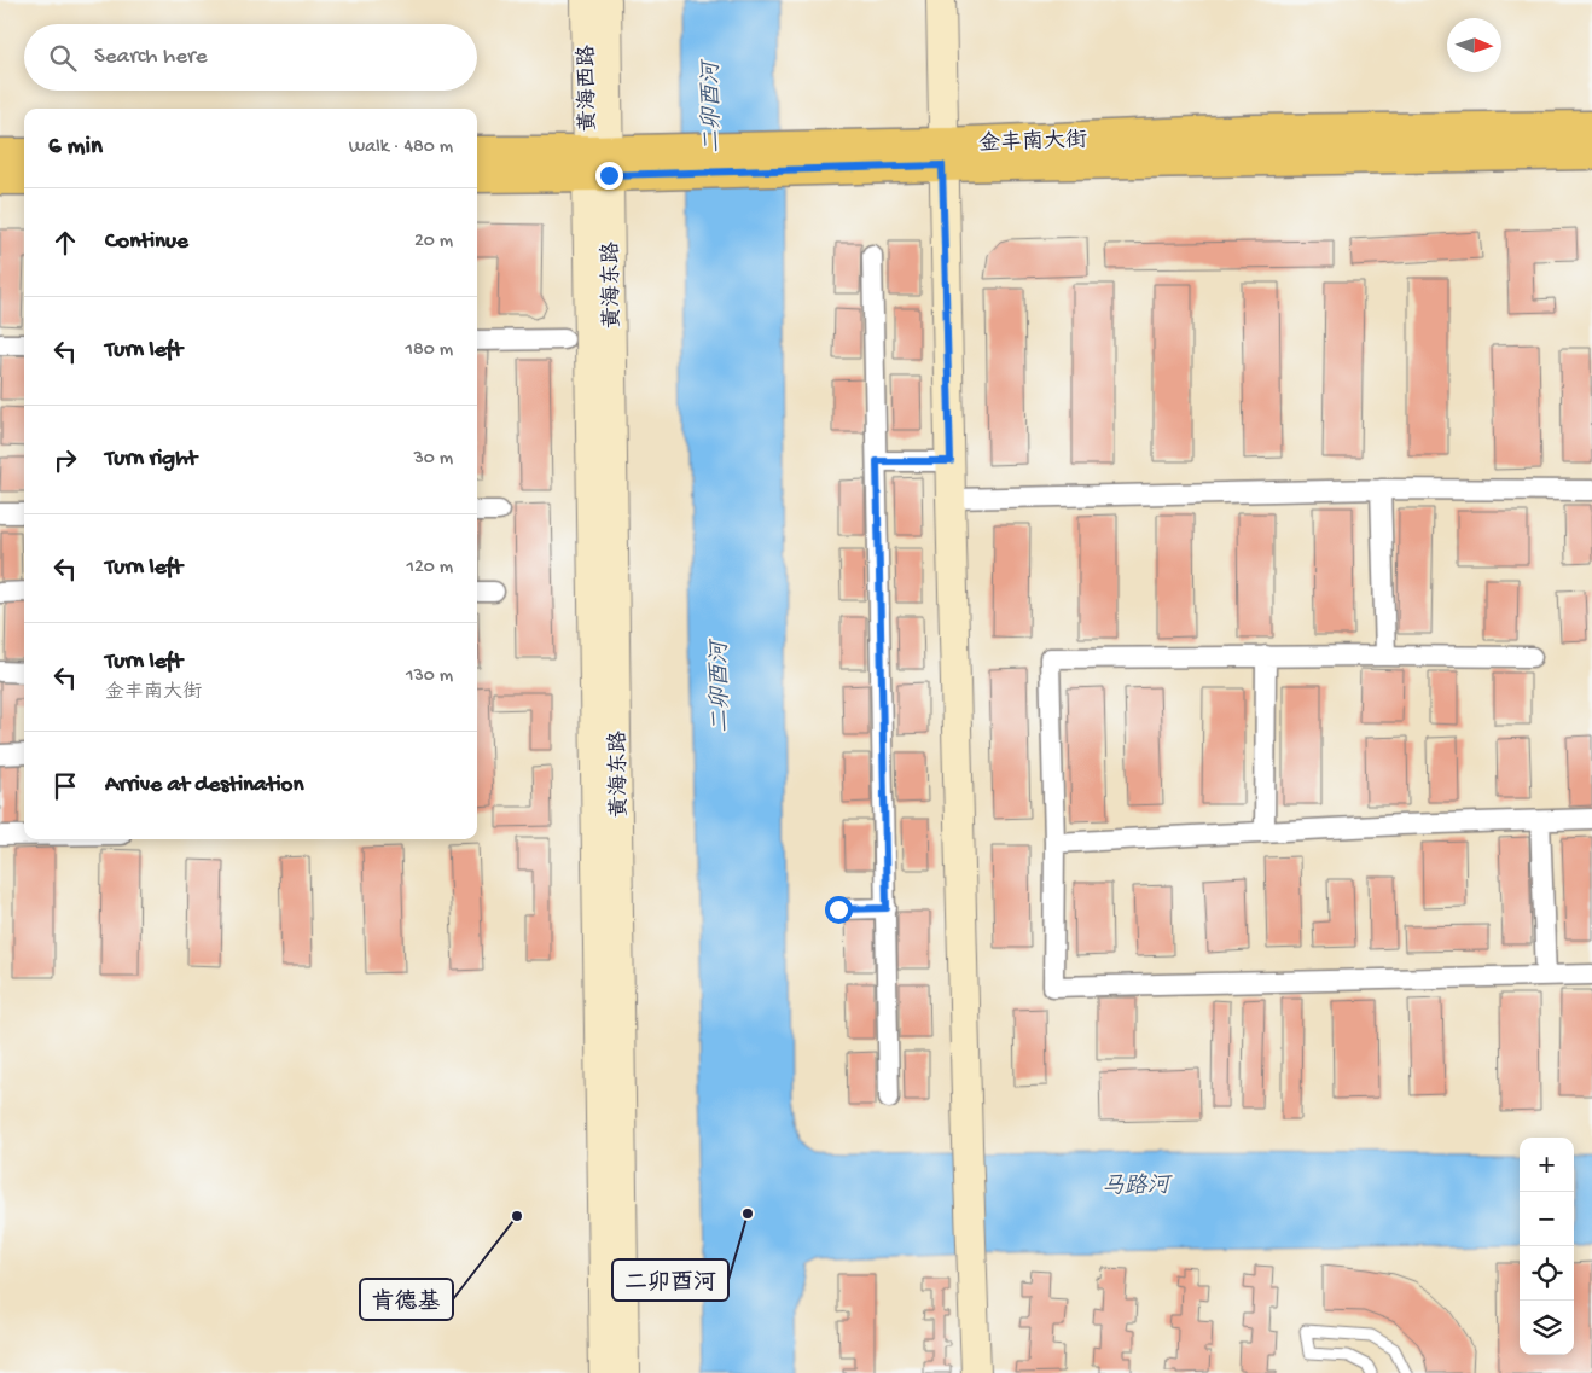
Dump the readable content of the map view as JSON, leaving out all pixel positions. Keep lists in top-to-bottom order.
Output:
{
  "streets": {
    "main road": ["黄海西路", "金丰南大街", "黄海东路"]
  },
  "crossings": [
    ["黄海西路", "金丰南大街"],
    ["黄海西路", "黄海东路"],
    ["金丰南大街", "黄海东路"]
  ],
  "water": ["二卯酉河", "马路河"],
  "places": ["二卯酉河", "肯德基"],
  "north": "right",
  "page": {
    "search": "Search here",
    "heading": ["6 min", "Walk · 480 m"],
    "list": [
      ["Continue", "20 m"],
      ["Turn left", "180 m"],
      ["Turn right", "30 m"],
      ["Turn left", "120 m"],
      ["Turn left", "金丰南大街", "130 m"],
      "Arrive at destination"
    ],
    "map_buttons": ["+", "−"]
  }
}
